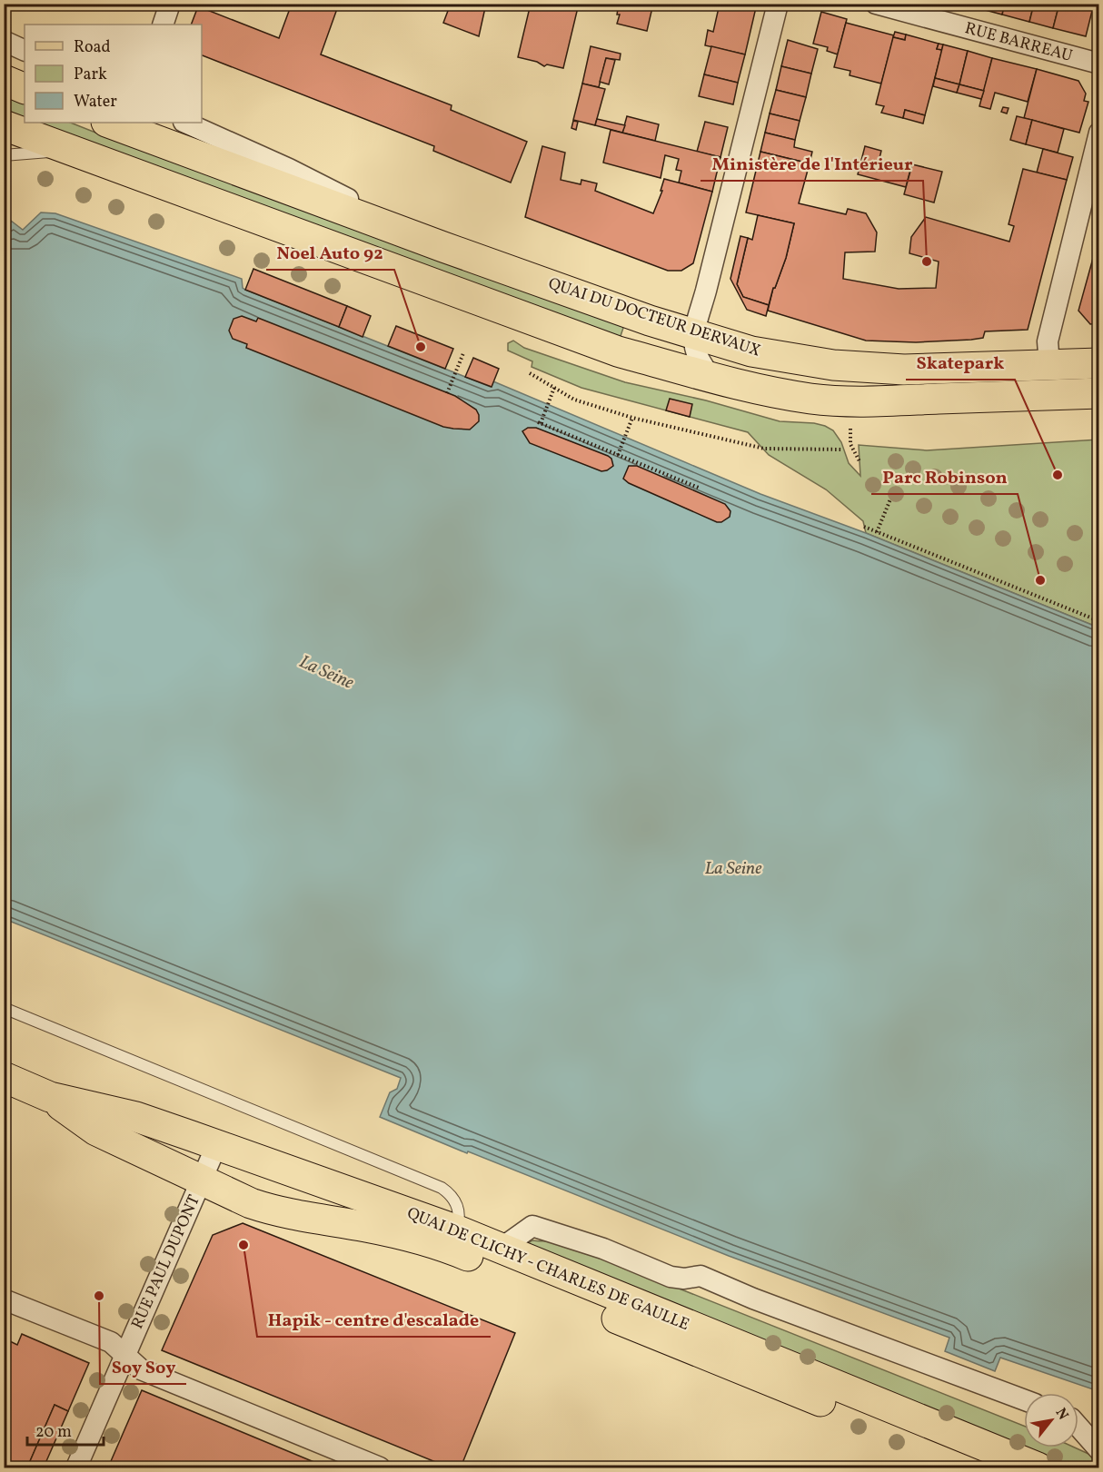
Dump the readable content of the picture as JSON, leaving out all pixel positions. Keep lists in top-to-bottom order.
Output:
{
  "streets": {
    "main road": ["QUAI DU DOCTEUR DERVAUX", "QUAI DE CLICHY - CHARLES DE GAULLE"],
    "street": ["RUE BARREAU", "RUE PAUL DUPONT"]
  },
  "crossings": [
    ["RUE PAUL DUPONT", "QUAI DE CLICHY - CHARLES DE GAULLE"]
  ],
  "water": ["La Seine"],
  "places": [
    "Ministère de l'Intérieur",
    "Noel Auto 92",
    "Skatepark",
    "Parc Robinson",
    "Hapik - centre d'escalade",
    "Soy Soy"
  ],
  "legend": ["Road", "Park", "Water"],
  "scale_bar": "20 m",
  "north": "top right"
}
